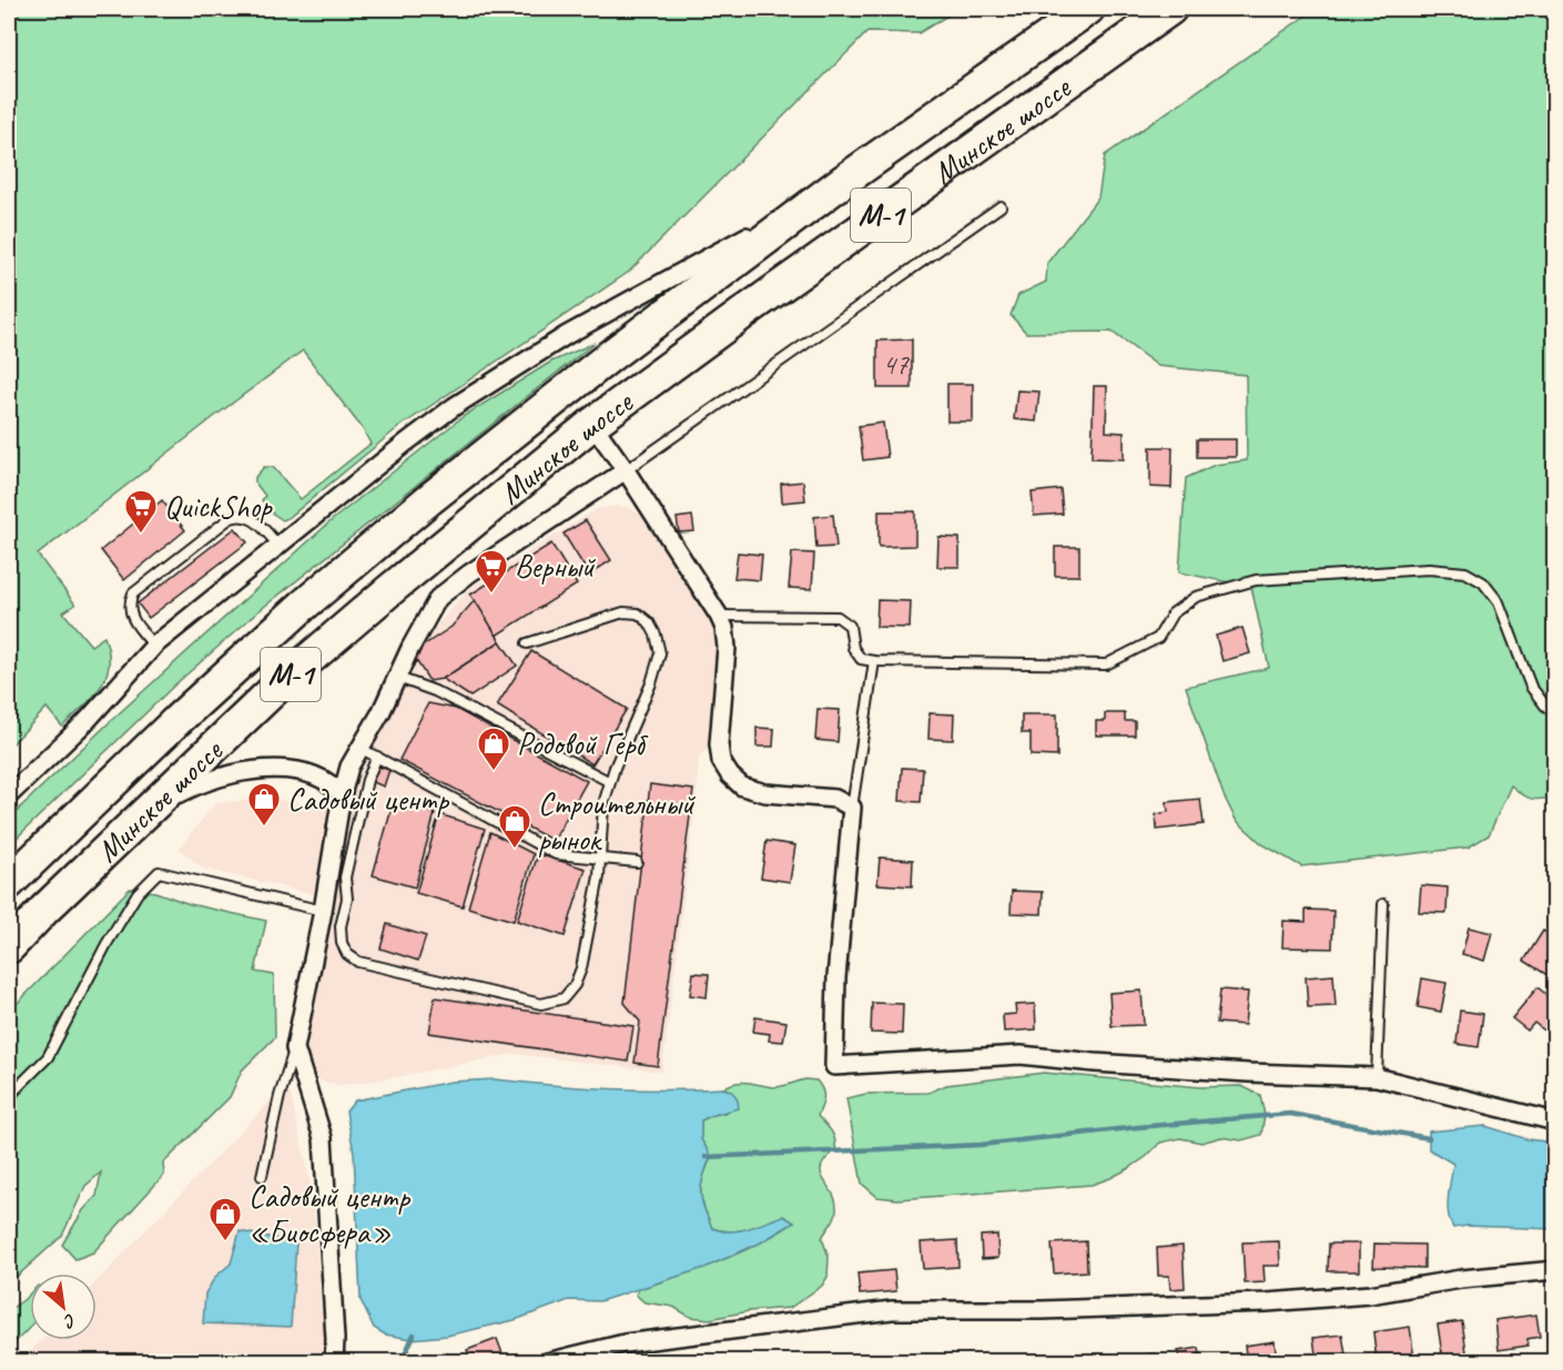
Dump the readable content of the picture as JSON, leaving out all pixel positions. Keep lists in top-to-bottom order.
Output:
{
  "streets": {
    "highway": ["Минское шоссе", "М-1"]
  },
  "places": {
    "supermarket": ["QuickShop", "Верный"],
    "shop": [
      "Родовой Герб",
      "Садовый центр",
      "Строительный рынок",
      "Садовый центр «Биосфера»"
    ]
  },
  "house_numbers": ["47"],
  "north": "bottom right"
}
